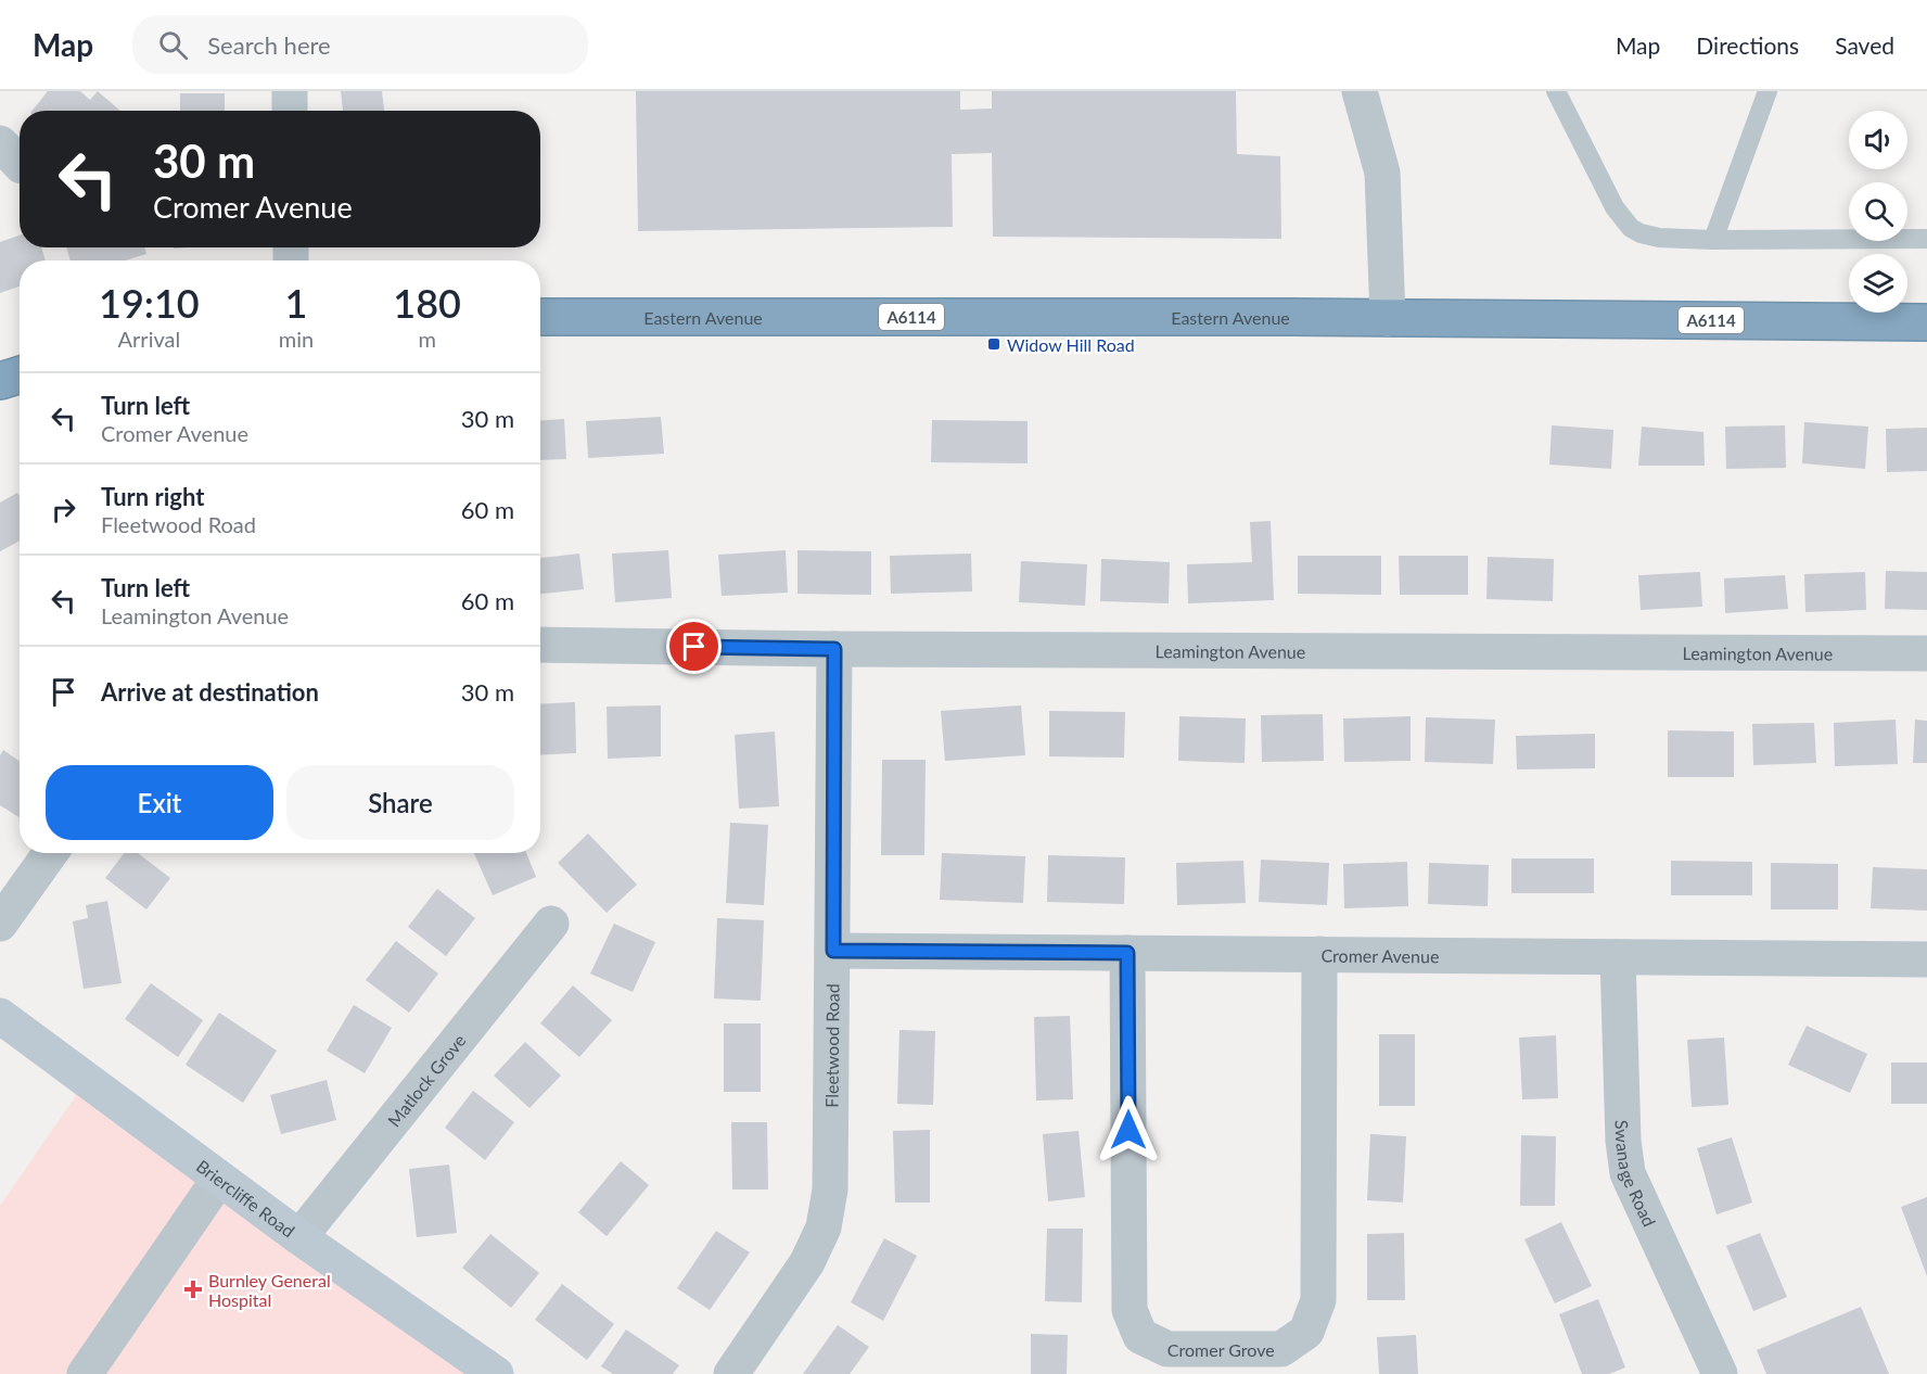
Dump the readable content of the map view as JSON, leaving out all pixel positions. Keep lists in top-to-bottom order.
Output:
{
  "streets": {
    "highway": ["Eastern Avenue", "A6114"],
    "street": [
      "Leamington Avenue",
      "Cromer Avenue",
      "Fleetwood Road",
      "Matlock Grove",
      "Swanage Road",
      "Briercliffe Road",
      "Cromer Grove"
    ]
  },
  "crossings": [
    ["Leamington Avenue", "Fleetwood Road"],
    ["Cromer Avenue", "Fleetwood Road"],
    ["Cromer Avenue", "Swanage Road"],
    ["Cromer Avenue", "Cromer Grove"],
    ["Matlock Grove", "Briercliffe Road"]
  ],
  "places": {
    "transit": ["Widow Hill Road"],
    "health": ["Burnley General Hospital"]
  },
  "page": {
    "header": "Map",
    "search": "Search here",
    "nav": ["Map", "Directions", "Saved"],
    "turn": ["30 m", "Cromer Avenue"],
    "eta": [
      "19:10",
      "Arrival",
      "1",
      "min",
      "180",
      "m"
    ],
    "list": [
      {
        "name": "Turn left",
        "note": "Cromer Avenue",
        "value": "30 m"
      },
      {
        "name": "Turn right",
        "note": "Fleetwood Road",
        "value": "60 m"
      },
      {
        "name": "Turn left",
        "note": "Leamington Avenue",
        "value": "60 m"
      },
      {
        "name": "Arrive at destination",
        "value": "30 m"
      }
    ],
    "buttons": ["Exit", "Share"]
  }
}
